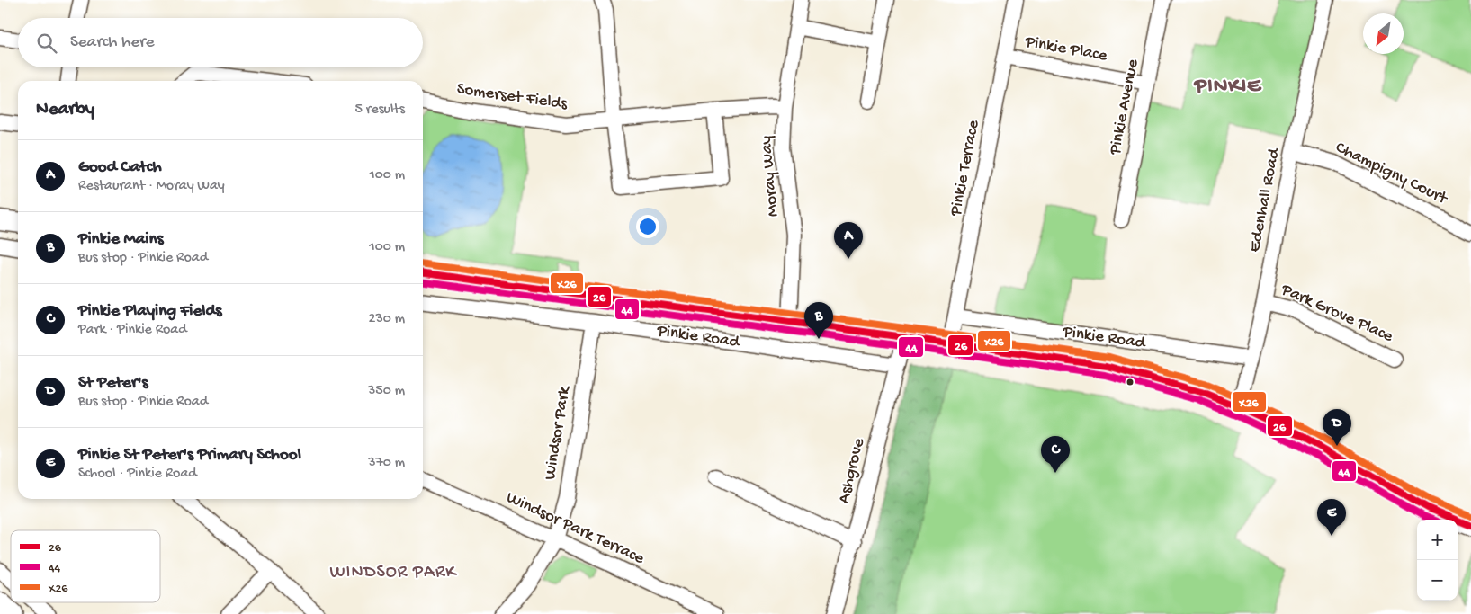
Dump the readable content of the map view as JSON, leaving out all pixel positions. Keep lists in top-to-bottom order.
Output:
{
  "streets": {
    "main road": ["Pinkie Road"],
    "street": [
      "Pinkie Place",
      "Somerset Fields",
      "Pinkie Avenue",
      "Pinkie Terrace",
      "Champigny Court",
      "Moray Way",
      "Edenhall Road",
      "Park Grove Place",
      "Windsor Park",
      "Ashgrove",
      "Windsor Park Terrace"
    ]
  },
  "crossings": [
    ["Pinkie Place", "Pinkie Avenue"],
    ["Pinkie Place", "Pinkie Terrace"],
    ["Somerset Fields", "Moray Way"],
    ["Pinkie Terrace", "Pinkie Road"],
    ["Champigny Court", "Edenhall Road"],
    ["Moray Way", "Pinkie Road"],
    ["Edenhall Road", "Park Grove Place"],
    ["Edenhall Road", "Pinkie Road"],
    ["Pinkie Road", "Windsor Park"],
    ["Pinkie Road", "Ashgrove"],
    ["Windsor Park", "Windsor Park Terrace"]
  ],
  "districts": ["PINKIE", "WINDSOR PARK"],
  "lines": ["transit line X26", "transit line 26", "transit line 44"],
  "legend": ["26", "44", "X26"],
  "north": "bottom left",
  "page": {
    "search": "Search here",
    "heading": ["Nearby", "5 results"],
    "list": [
      {
        "mark": "A",
        "name": "Good Catch",
        "note": "Restaurant · Moray Way",
        "value": "100 m"
      },
      {
        "mark": "B",
        "name": "Pinkie Mains",
        "note": "Bus stop · Pinkie Road",
        "value": "100 m"
      },
      {
        "mark": "C",
        "name": "Pinkie Playing Fields",
        "note": "Park · Pinkie Road",
        "value": "230 m"
      },
      {
        "mark": "D",
        "name": "St Peter's",
        "note": "Bus stop · Pinkie Road",
        "value": "350 m"
      },
      {
        "mark": "E",
        "name": "Pinkie St Peter's Primary School",
        "note": "School · Pinkie Road",
        "value": "370 m"
      }
    ],
    "pins": [
      "A",
      "B",
      "D",
      "C",
      "E"
    ],
    "map_buttons": ["+", "−"]
  }
}
